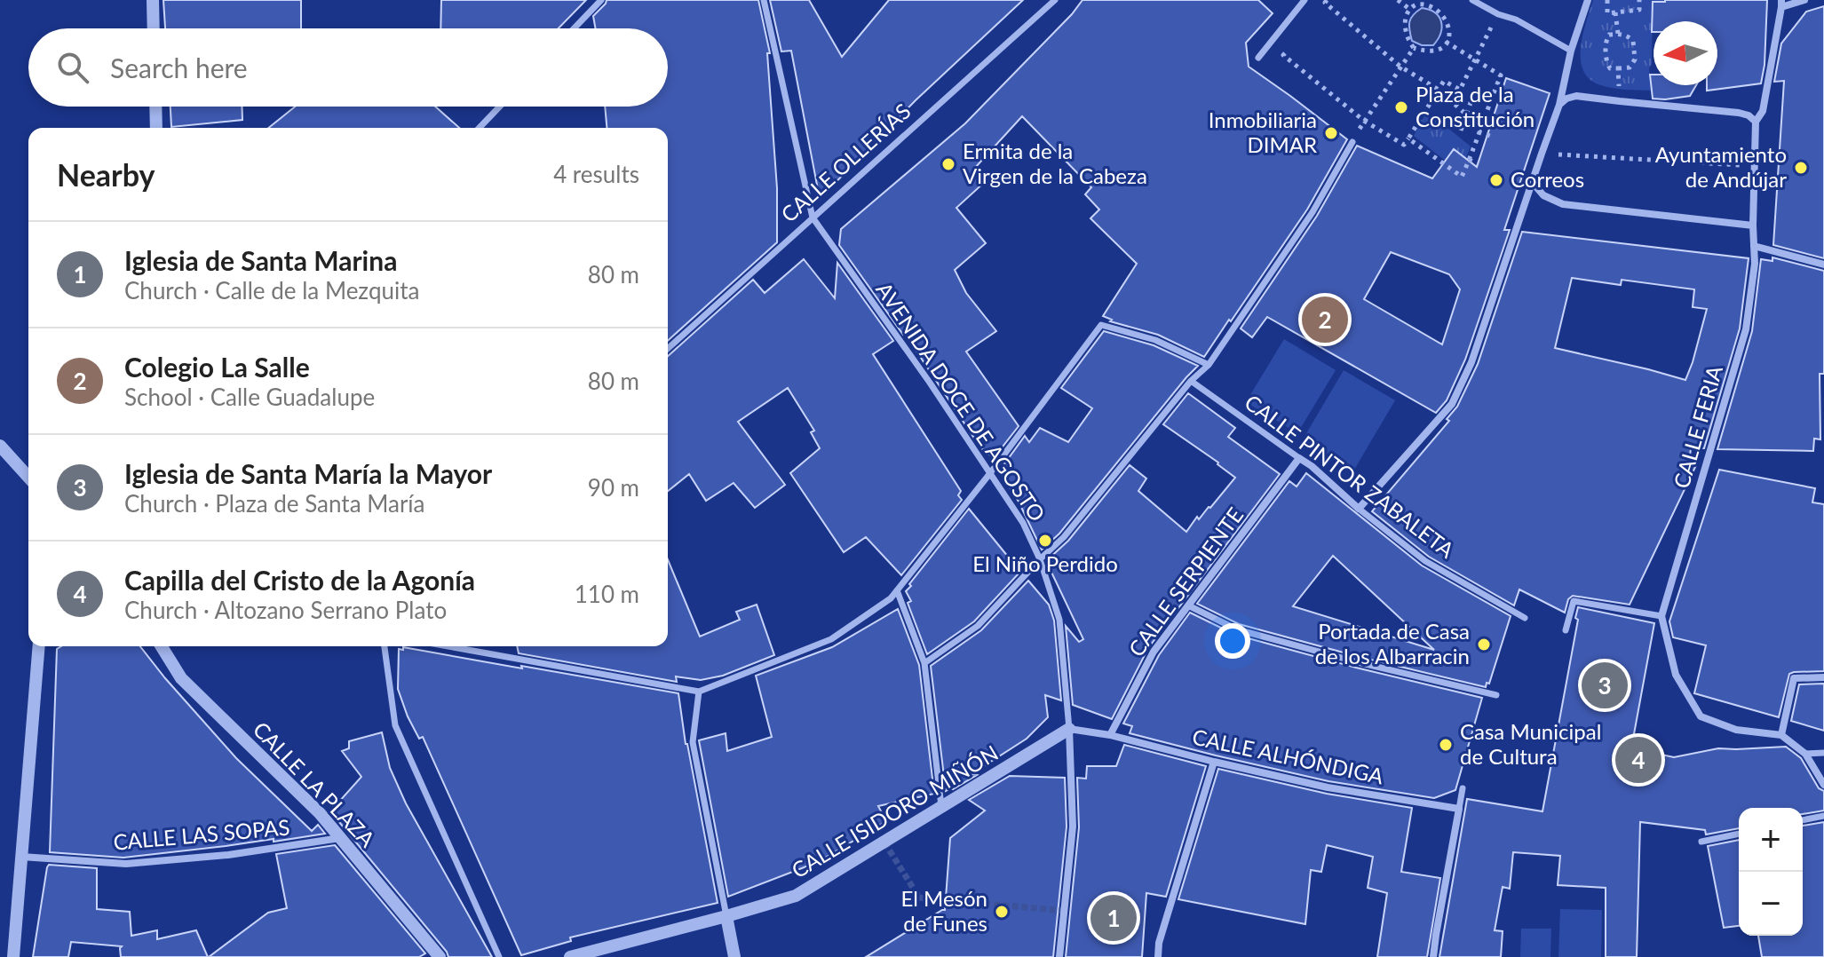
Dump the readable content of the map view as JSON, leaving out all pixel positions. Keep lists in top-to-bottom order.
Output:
{
  "streets": {
    "street": [
      "CALLE OLLERÍAS",
      "AVENIDA DOCE DE AGOSTO",
      "CALLE FERIA",
      "CALLE PINTOR ZABALETA",
      "CALLE SERPIENTE",
      "CALLE ALHÓNDIGA",
      "CALLE LA PLAZA",
      "CALLE ISIDORO MIÑÓN",
      "CALLE LAS SOPAS"
    ]
  },
  "crossings": [
    ["CALLE OLLERÍAS", "AVENIDA DOCE DE AGOSTO"],
    ["AVENIDA DOCE DE AGOSTO", "CALLE ISIDORO MIÑÓN"],
    ["CALLE PINTOR ZABALETA", "CALLE SERPIENTE"],
    ["CALLE SERPIENTE", "CALLE ALHÓNDIGA"],
    ["CALLE LA PLAZA", "CALLE LAS SOPAS"]
  ],
  "places": [
    "Plaza de la Constitución",
    "Inmobiliaria DIMAR",
    "Ermita de la Virgen de la Cabeza",
    "Ayuntamiento de Andújar",
    "Correos",
    "El Niño Perdido",
    "Portada de Casa de los Albarracin",
    "Casa Municipal de Cultura",
    "El Mesón de Funes"
  ],
  "north": "left",
  "page": {
    "search": "Search here",
    "heading": ["Nearby", "4 results"],
    "list": [
      {
        "mark": "1",
        "name": "Iglesia de Santa Marina",
        "note": "Church · Calle de la Mezquita",
        "value": "80 m"
      },
      {
        "mark": "2",
        "name": "Colegio La Salle",
        "note": "School · Calle Guadalupe",
        "value": "80 m"
      },
      {
        "mark": "3",
        "name": "Iglesia de Santa María la Mayor",
        "note": "Church · Plaza de Santa María",
        "value": "90 m"
      },
      {
        "mark": "4",
        "name": "Capilla del Cristo de la Agonía",
        "note": "Church · Altozano Serrano Plato",
        "value": "110 m"
      }
    ],
    "pins": [
      "2",
      "3",
      "4",
      "1"
    ],
    "map_buttons": ["+", "−"]
  }
}
